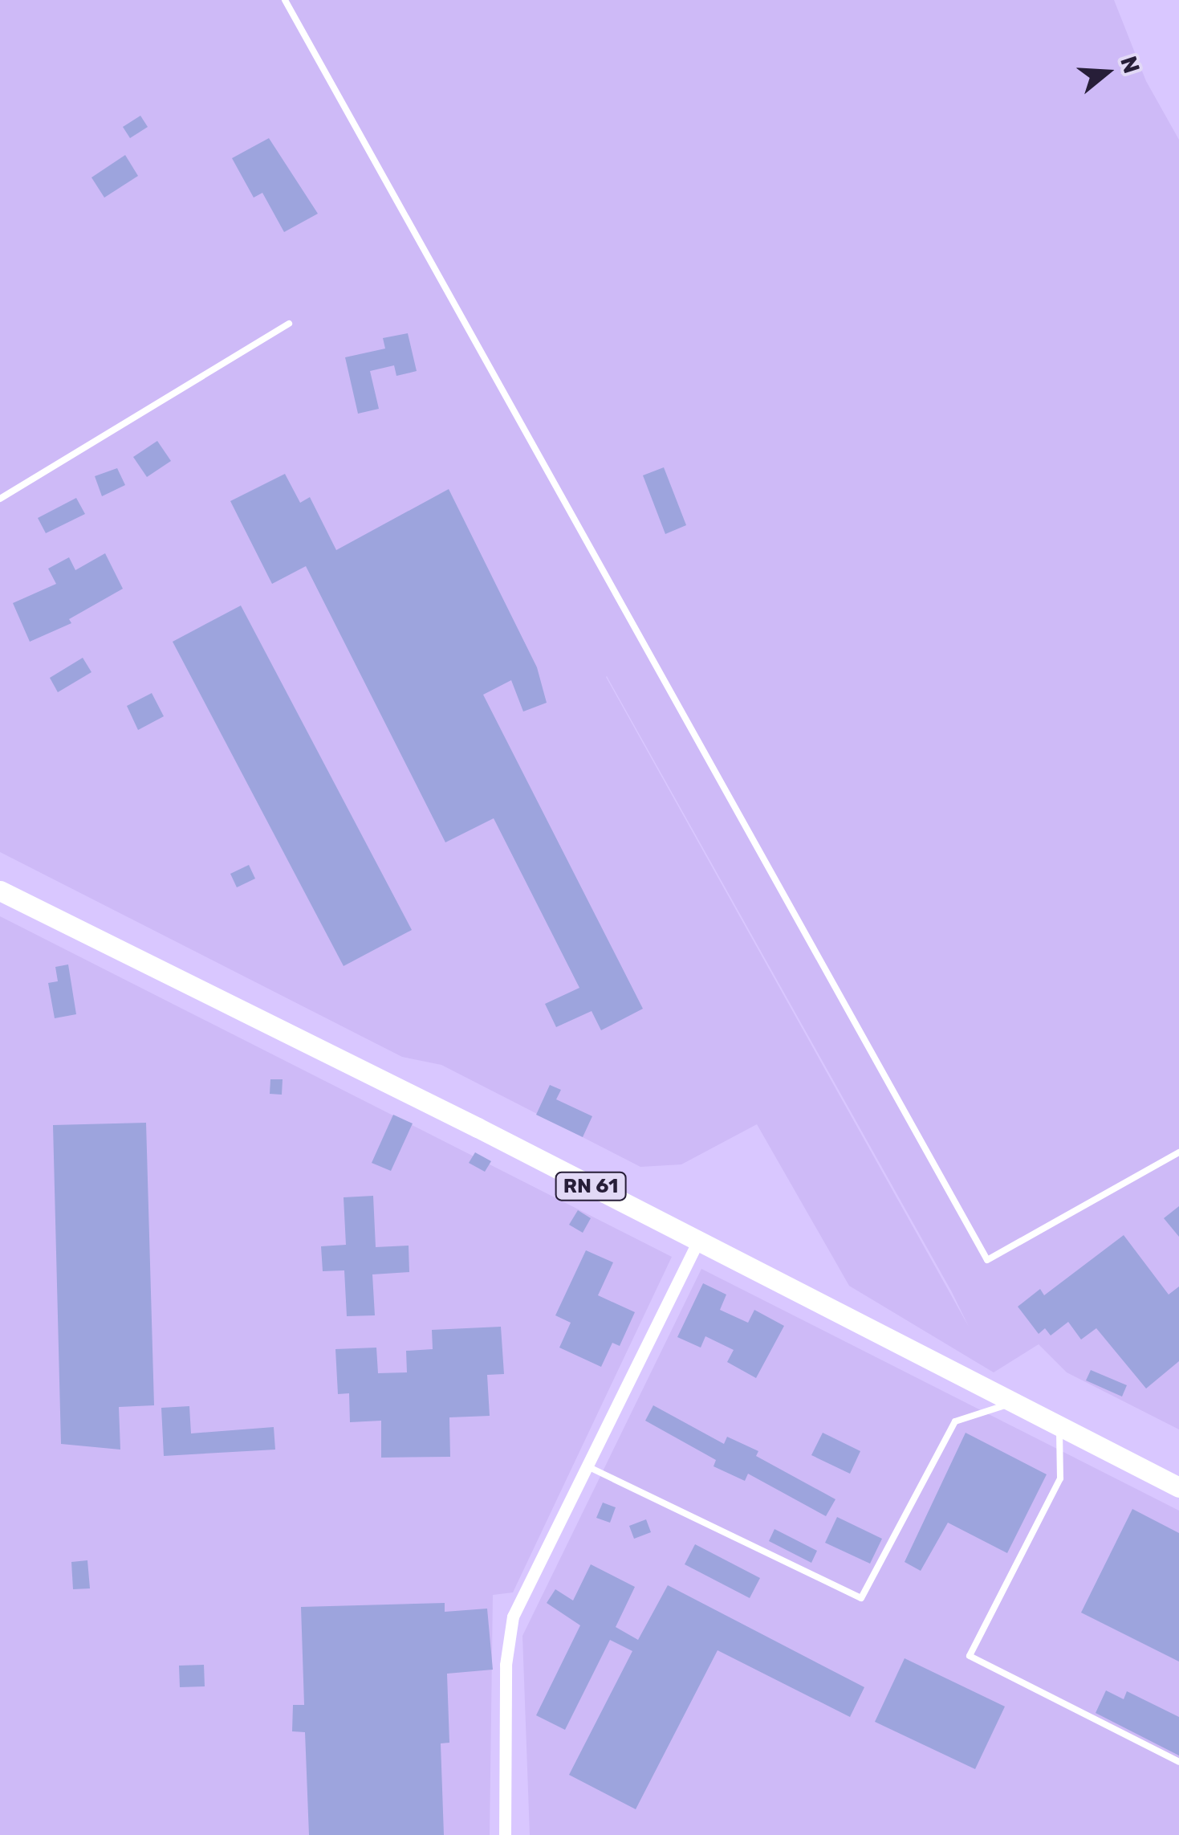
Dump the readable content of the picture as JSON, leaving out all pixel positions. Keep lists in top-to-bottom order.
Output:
{
  "streets": {
    "main road": ["RN 61"]
  },
  "north": "right"
}
